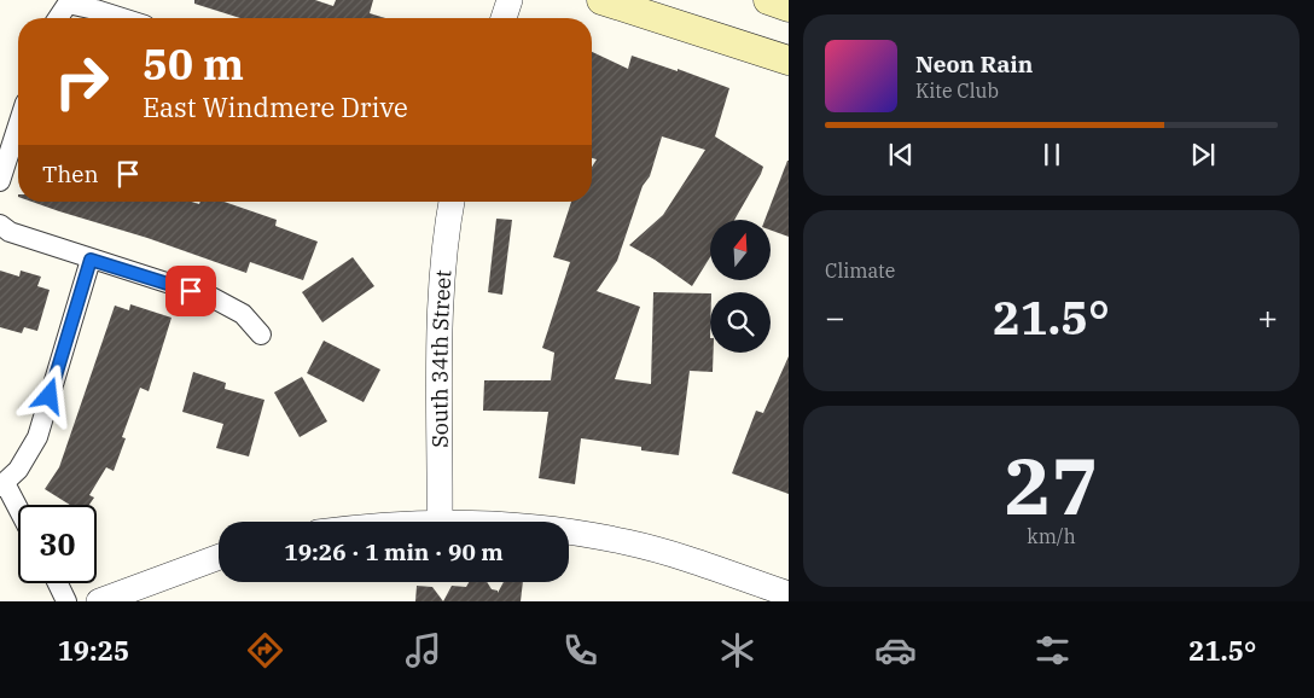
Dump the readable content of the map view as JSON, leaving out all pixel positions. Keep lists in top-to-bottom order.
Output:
{
  "streets": {
    "street": ["South 34th Street"]
  },
  "north": "top",
  "page": {
    "turn": ["50 m", "East Windmere Drive"],
    "song": ["Neon Rain", "Kite Club"],
    "then": "Then",
    "tile": [
      "Climate",
      ["27", "km/h"]
    ],
    "heat": ["−", "21.5°", "+"],
    "limit": "30",
    "trip": "19:26 · 1 min · 90 m",
    "tabs": ["19:25", "21.5°"]
  }
}
